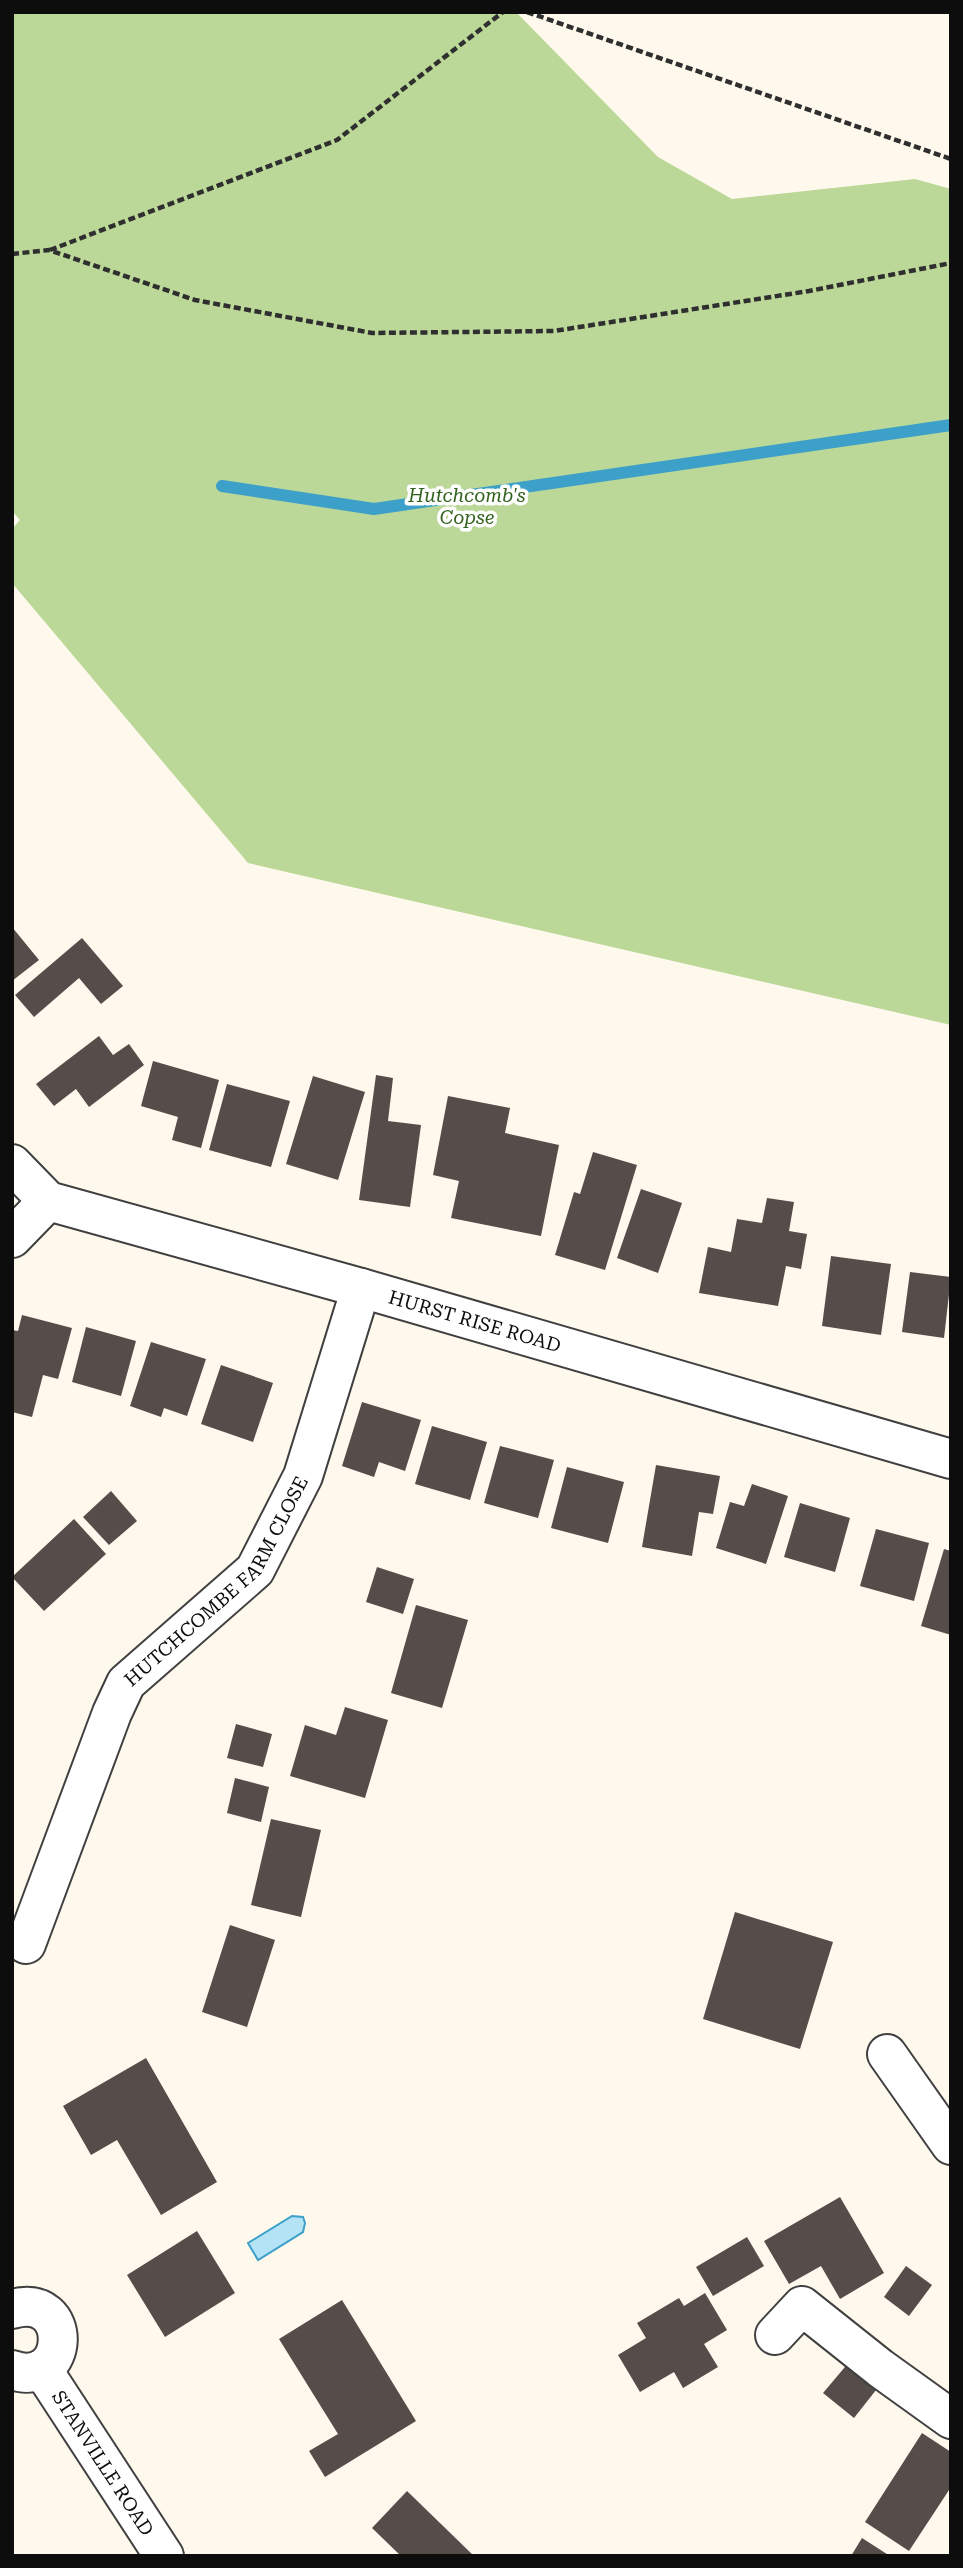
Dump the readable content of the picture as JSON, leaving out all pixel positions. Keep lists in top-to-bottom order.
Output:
{
  "streets": {
    "street": ["HURST RISE ROAD", "HUTCHCOMBE FARM CLOSE", "STANVILLE ROAD"]
  },
  "crossings": [
    ["HURST RISE ROAD", "HUTCHCOMBE FARM CLOSE"]
  ],
  "parks": ["Hutchcomb's Copse"]
}
